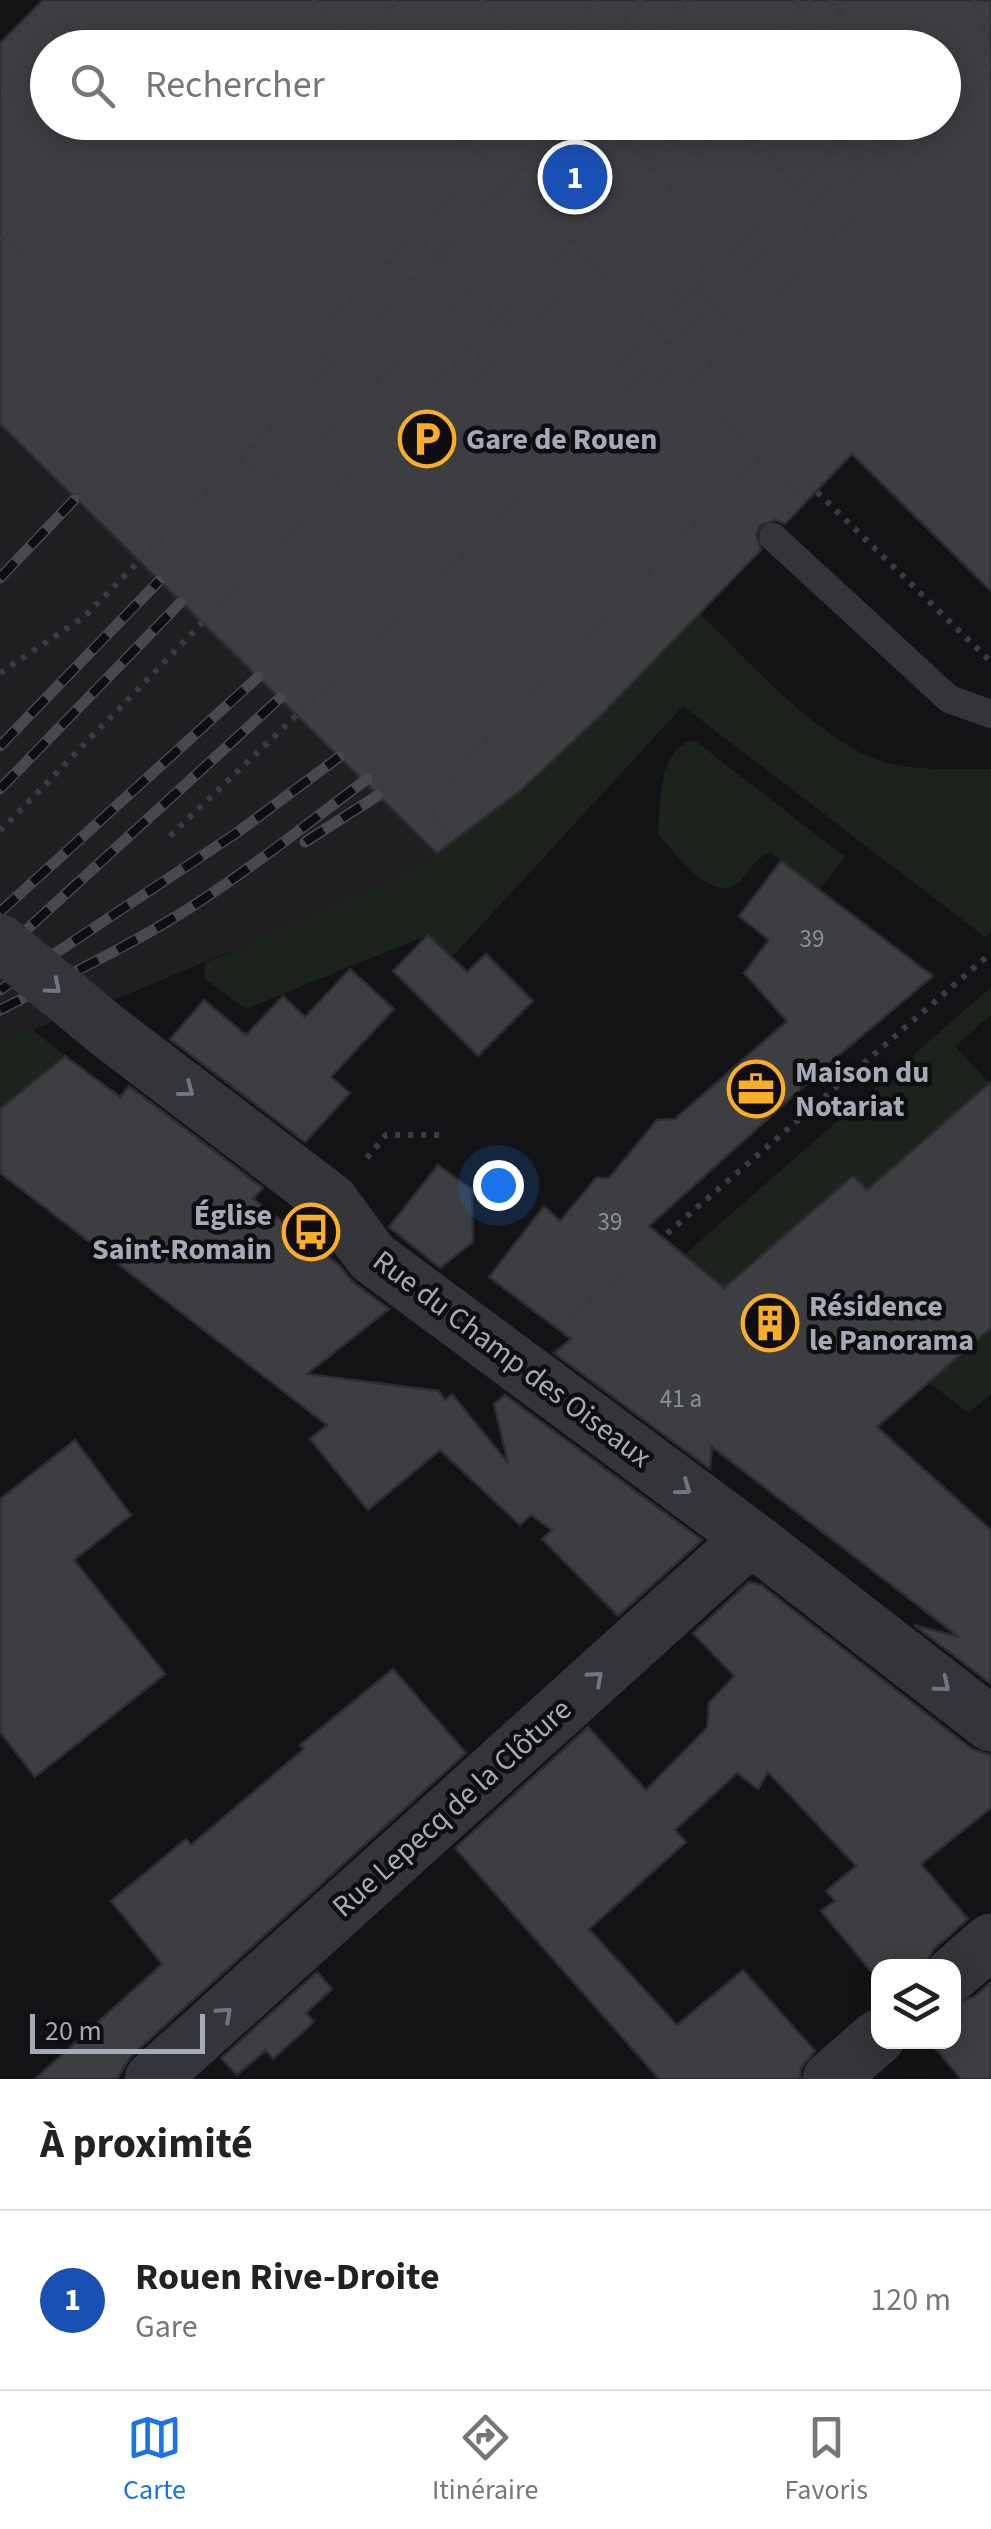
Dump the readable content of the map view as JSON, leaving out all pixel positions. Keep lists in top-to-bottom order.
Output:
{
  "streets": {
    "street": ["Rue du Champ des Oiseaux", "Rue Lepecq de la Clôture"]
  },
  "crossings": [
    ["Rue du Champ des Oiseaux", "Rue Lepecq de la Clôture"]
  ],
  "one_way": ["Rue du Champ des Oiseaux", "Rue Lepecq de la Clôture"],
  "places": {
    "parking": ["Gare de Rouen"],
    "office": ["Maison du Notariat"],
    "bus stop": ["Église Saint-Romain"],
    "building": ["Résidence le Panorama"]
  },
  "house_numbers": ["39", "39", "41 a"],
  "scale_bar": "20 m",
  "page": {
    "search": "Rechercher",
    "pins": "1",
    "scale": "20 m",
    "heading": "À proximité",
    "list": [
      {
        "mark": "1",
        "name": "Rouen Rive-Droite",
        "note": "Gare",
        "value": "120 m"
      }
    ],
    "nav": ["Carte", "Itinéraire", "Favoris"]
  }
}
